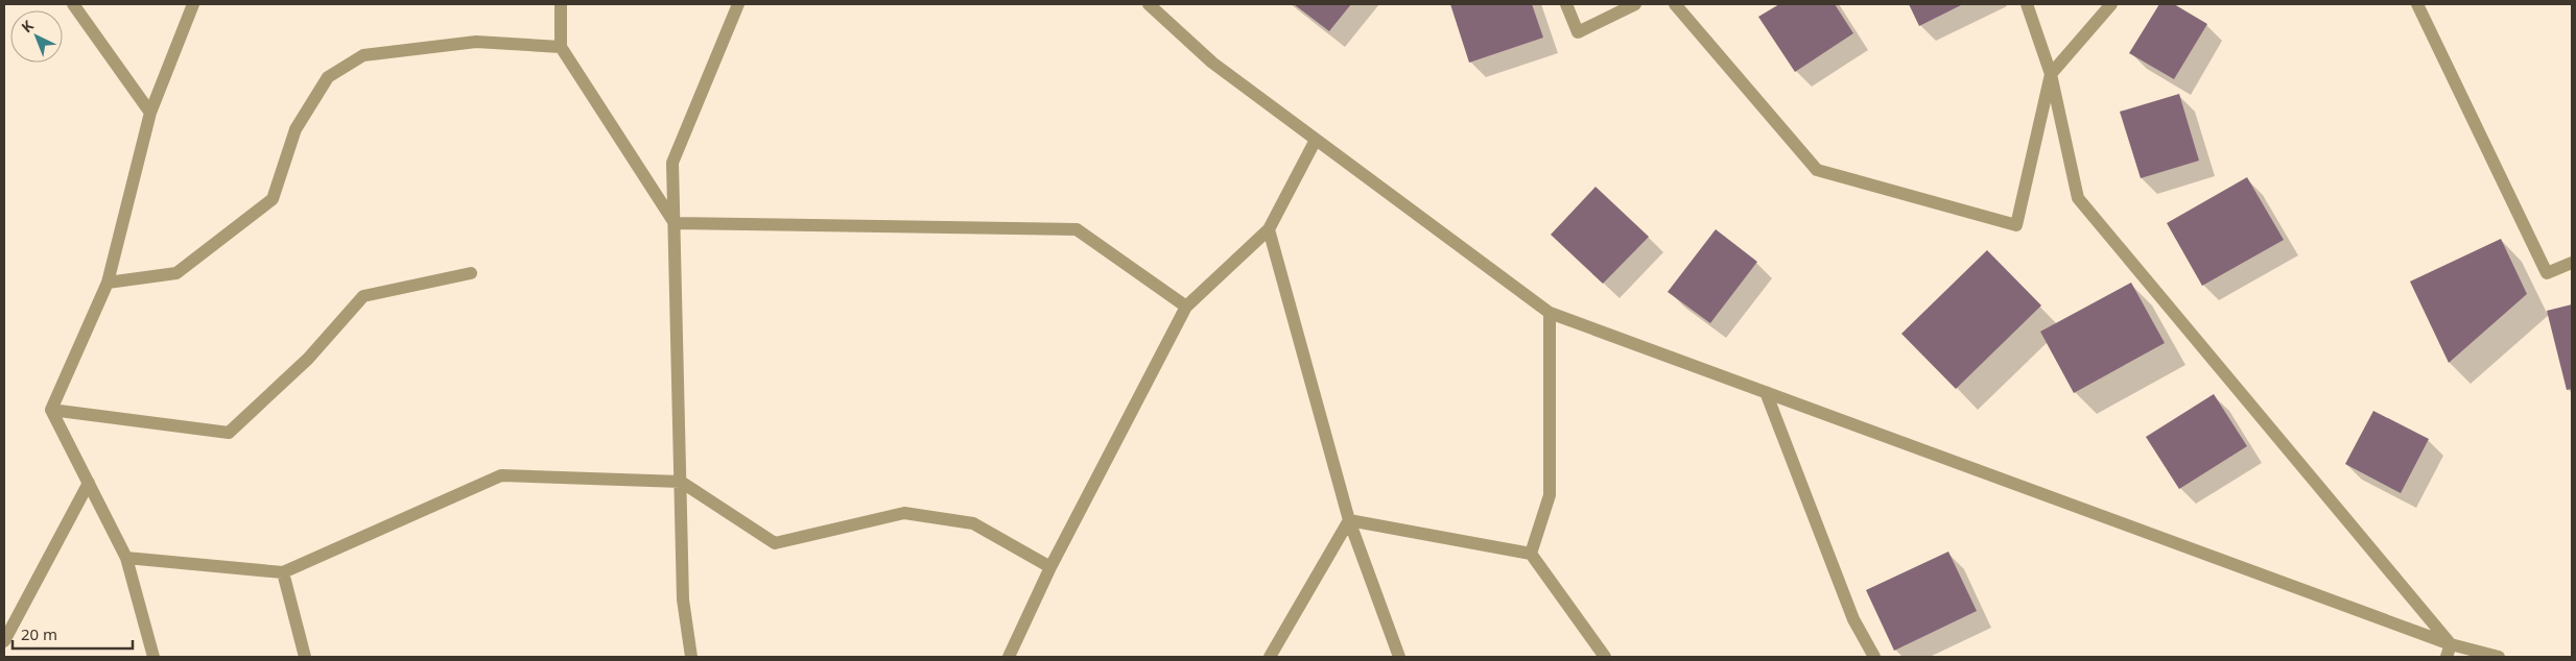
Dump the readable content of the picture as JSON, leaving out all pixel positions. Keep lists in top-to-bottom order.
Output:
{
  "scale_bar": "20 m",
  "north": "top left"
}
